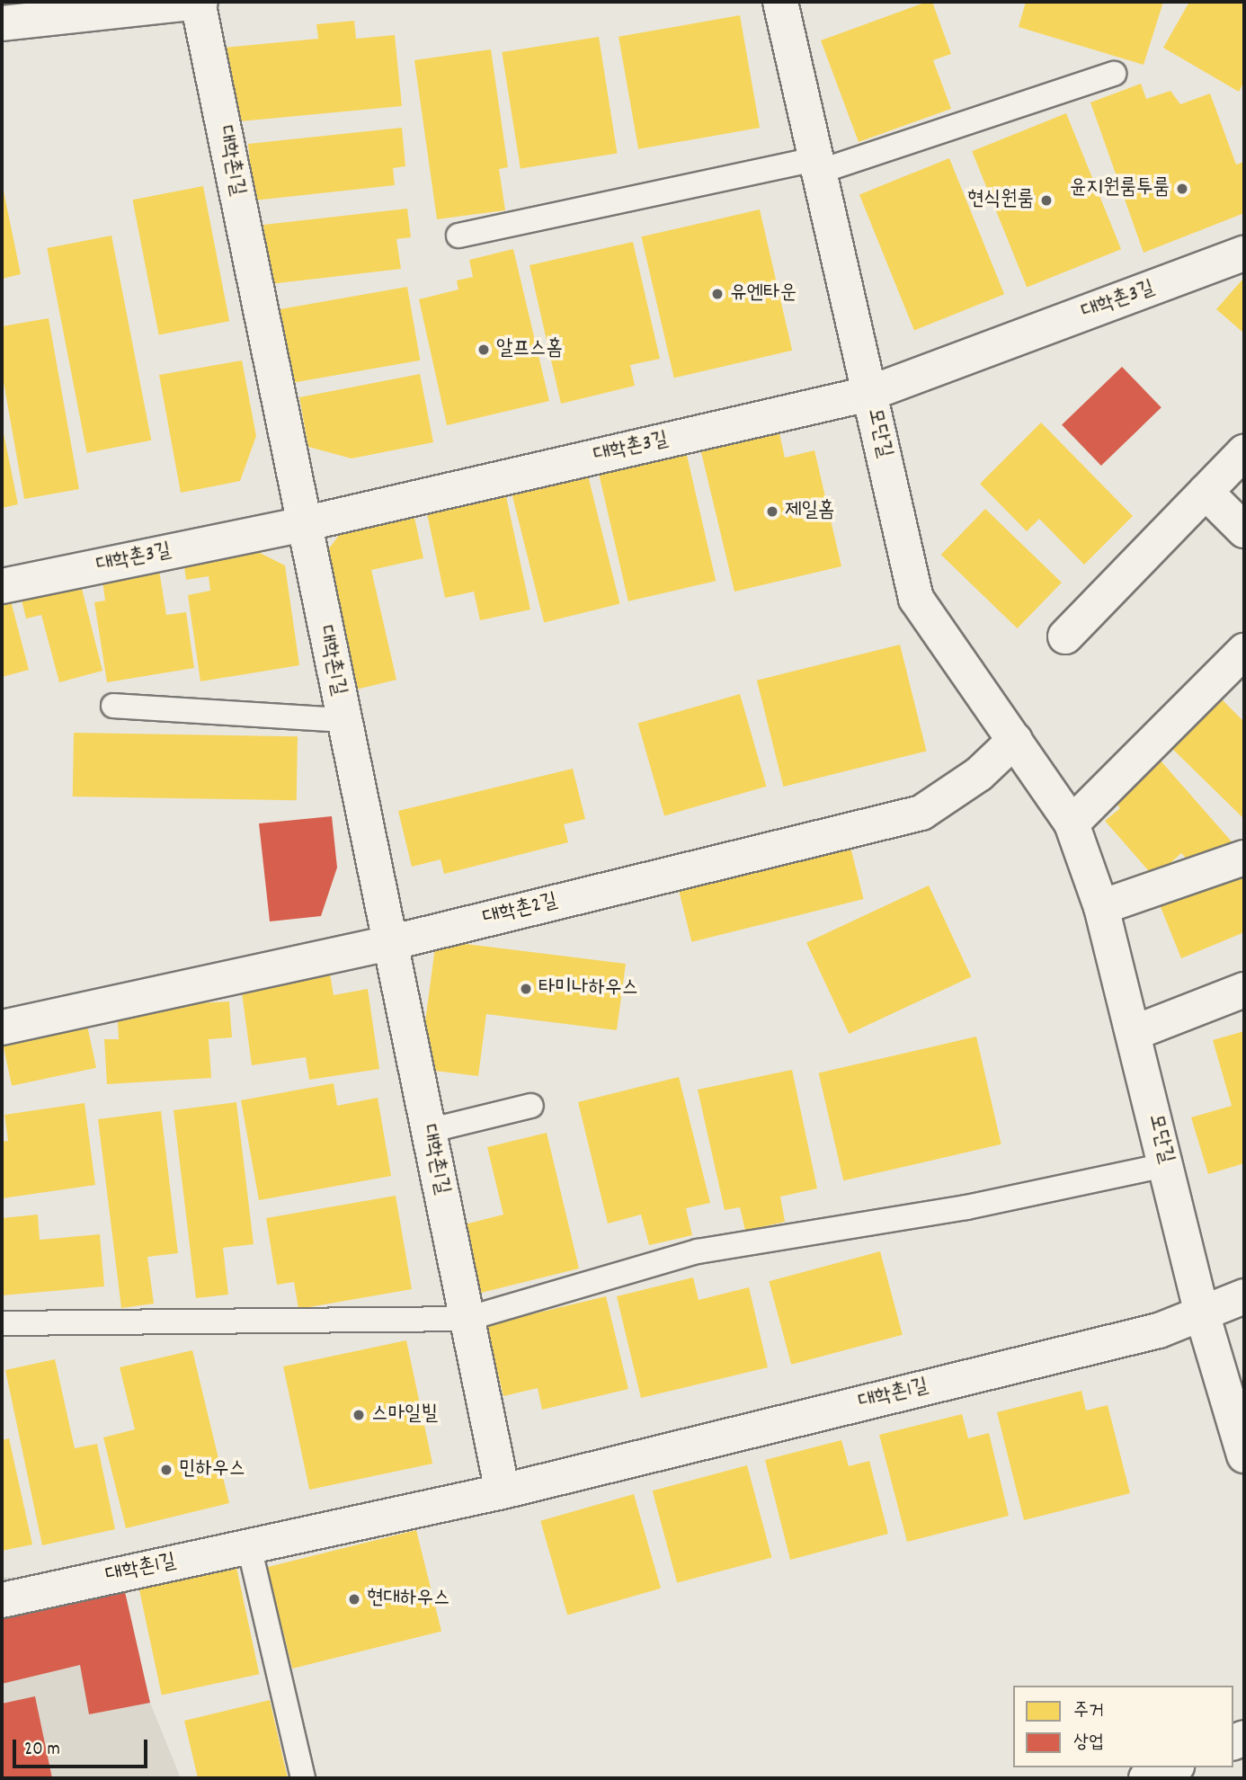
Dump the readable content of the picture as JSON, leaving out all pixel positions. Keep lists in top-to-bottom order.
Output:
{
  "streets": {
    "street": [
      "대학촌1길",
      "대학촌3길",
      "모단길",
      "대학촌2길"
    ]
  },
  "crossings": [
    ["대학촌1길", "대학촌3길"],
    ["대학촌1길", "모단길"],
    ["대학촌1길", "대학촌2길"],
    ["대학촌3길", "모단길"],
    ["모단길", "대학촌2길"]
  ],
  "places": [
    "윤지원룸투룸",
    "현식원룸",
    "유엔타운",
    "알프스홈",
    "제일홈",
    "타미나하우스",
    "스마일빌",
    "민하우스",
    "현대하우스"
  ],
  "legend": ["주거", "상업"],
  "scale_bar": "20 m"
}
